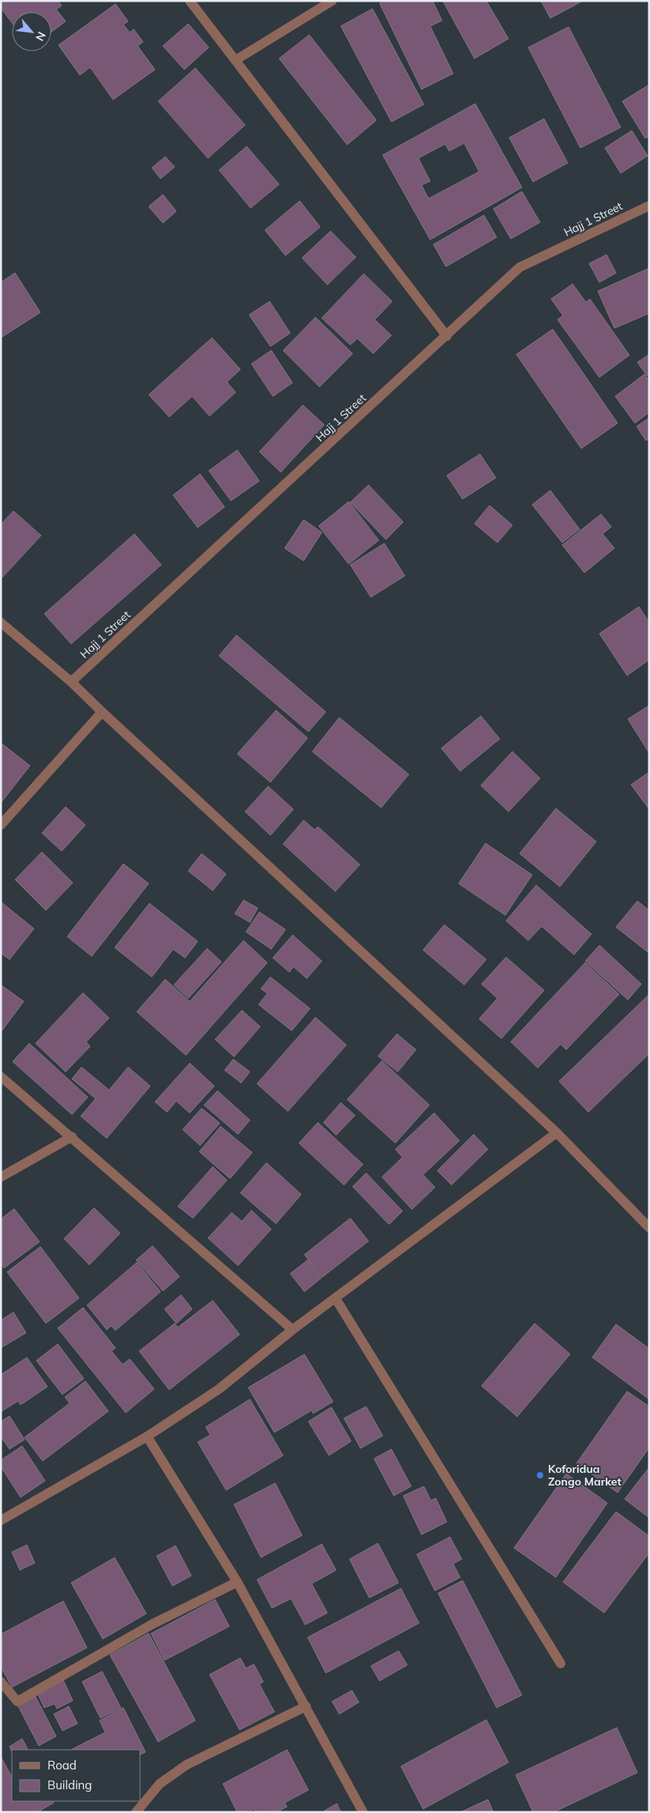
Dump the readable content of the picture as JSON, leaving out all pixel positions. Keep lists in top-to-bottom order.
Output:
{
  "streets": {
    "street": ["Hajj 1 Street"]
  },
  "places": ["Koforidua Zongo Market"],
  "legend": ["Road", "Building"],
  "north": "bottom right"
}
